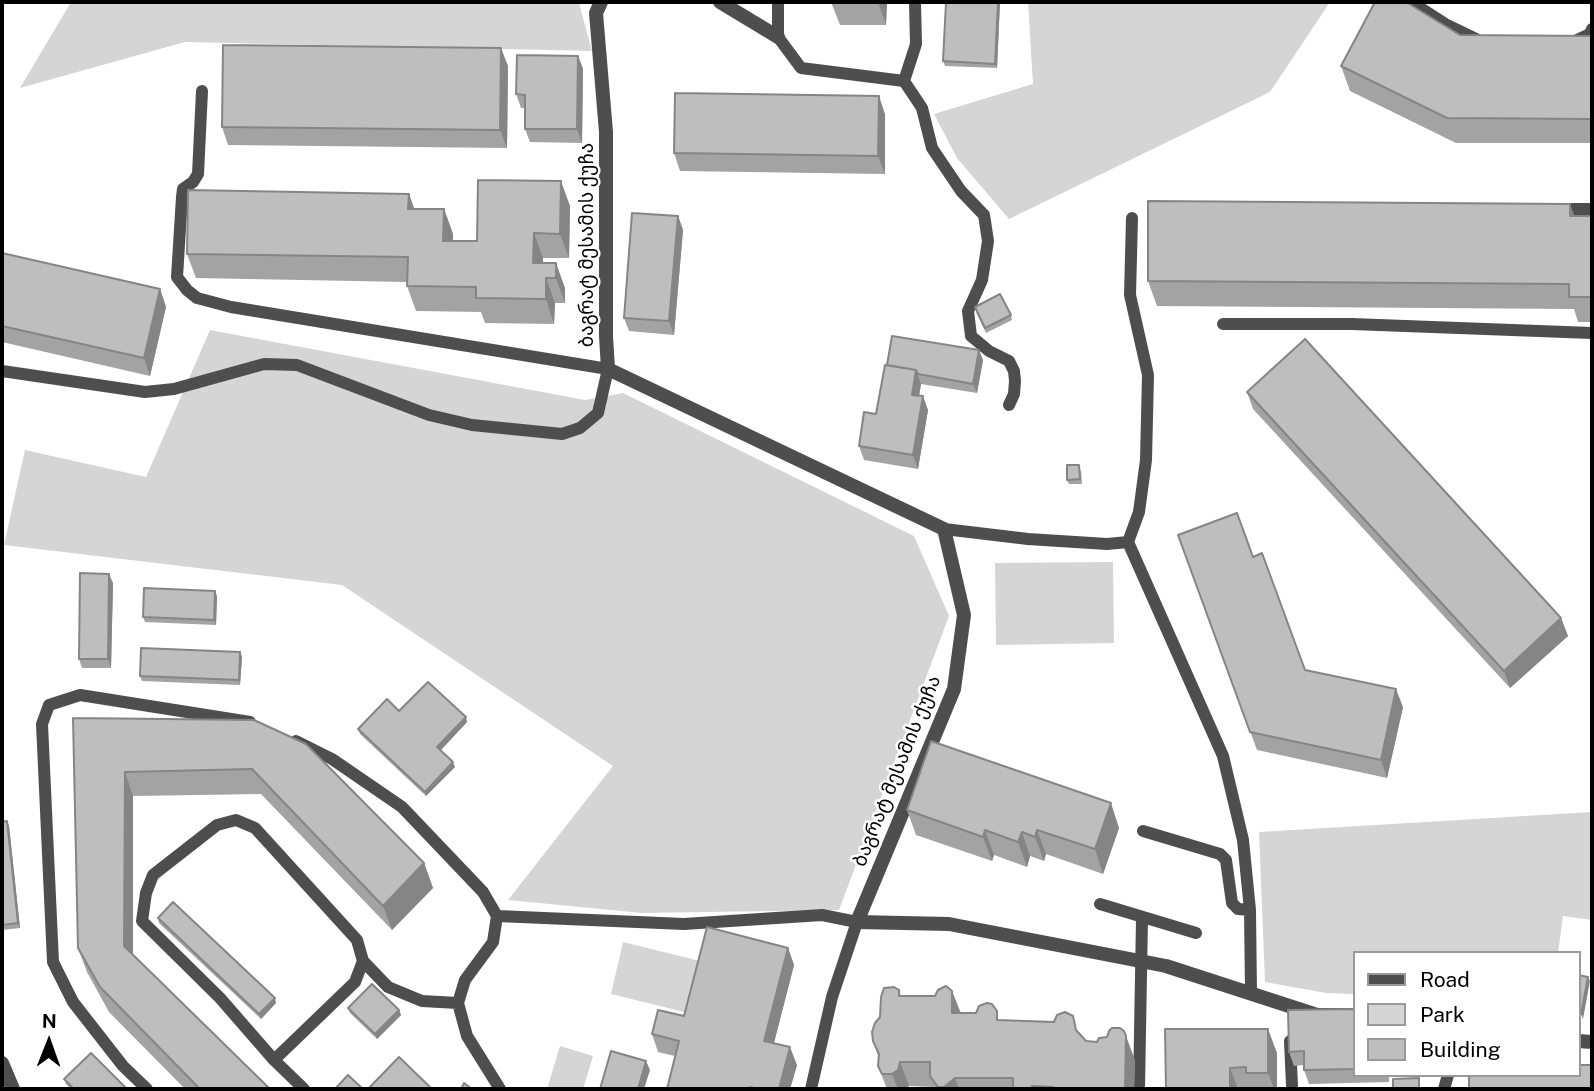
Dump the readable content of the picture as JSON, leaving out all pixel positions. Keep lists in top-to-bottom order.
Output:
{
  "streets": {
    "street": ["ბაგრატ მესამის ქუჩა"]
  },
  "legend": ["Road", "Park", "Building"],
  "north": "top"
}
